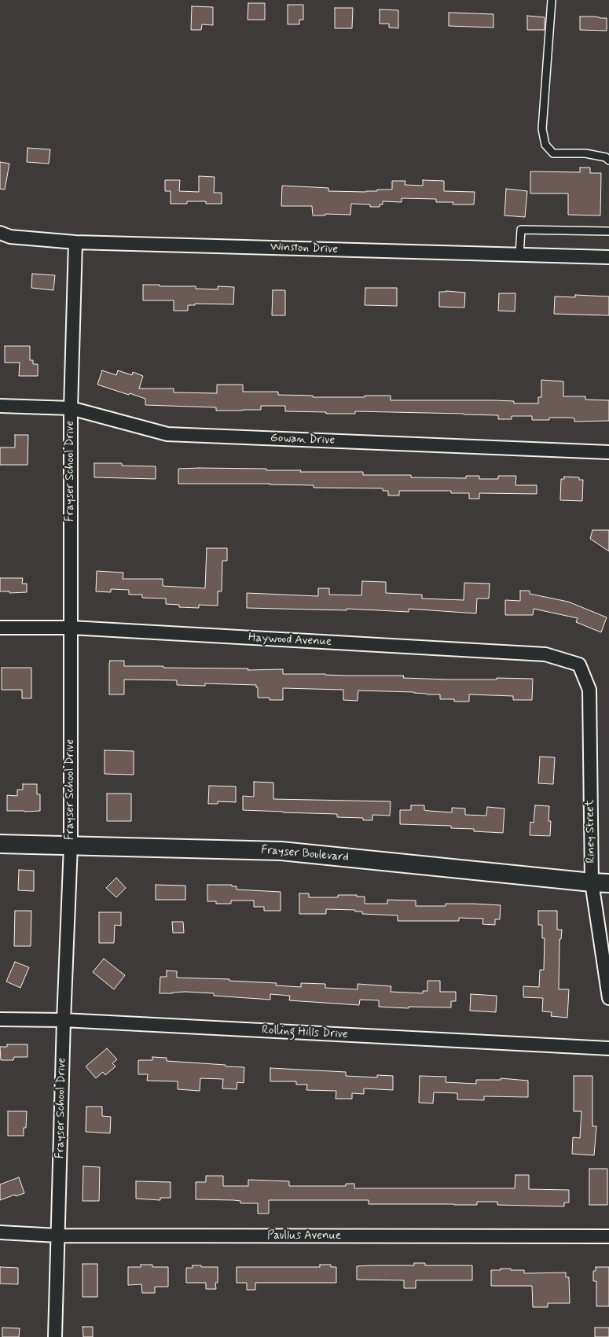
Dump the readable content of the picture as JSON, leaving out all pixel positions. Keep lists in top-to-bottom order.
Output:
{
  "streets": {
    "main road": ["Frayser Boulevard"],
    "street": [
      "Winston Drive",
      "Gowan Drive",
      "Frayser School Drive",
      "Haywood Avenue",
      "Riney Street",
      "Rolling Hills Drive",
      "Paullus Avenue"
    ]
  },
  "crossings": [
    ["Winston Drive", "Frayser School Drive"],
    ["Gowan Drive", "Frayser School Drive"],
    ["Frayser School Drive", "Haywood Avenue"],
    ["Frayser School Drive", "Frayser Boulevard"],
    ["Frayser School Drive", "Rolling Hills Drive"],
    ["Frayser School Drive", "Paullus Avenue"],
    ["Haywood Avenue", "Riney Street"],
    ["Riney Street", "Frayser Boulevard"]
  ]
}
